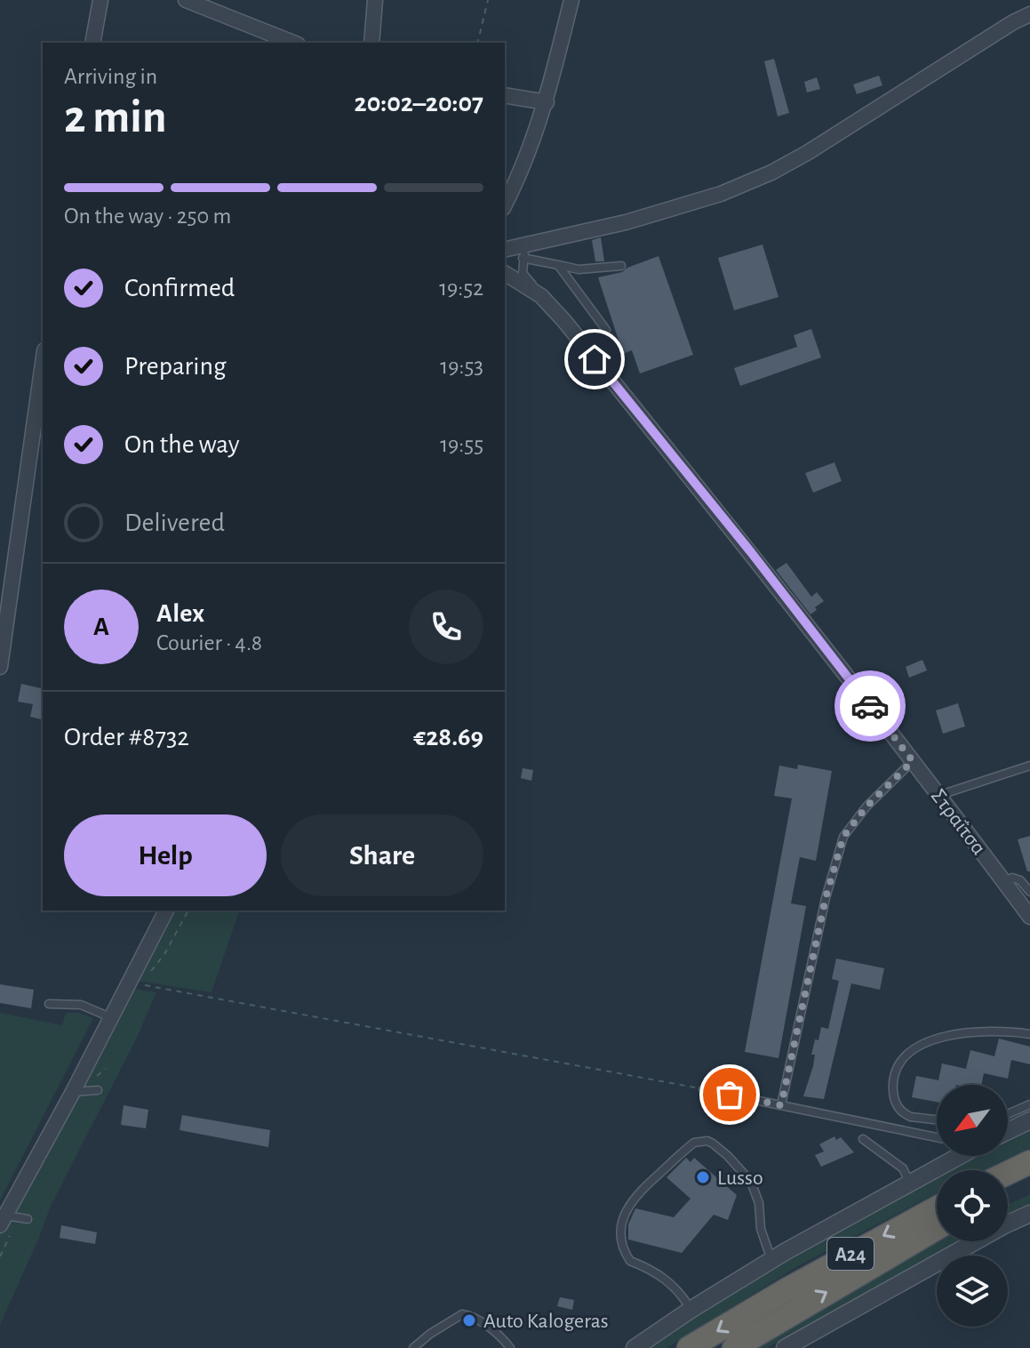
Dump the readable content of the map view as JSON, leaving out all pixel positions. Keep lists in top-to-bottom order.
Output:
{
  "streets": {
    "highway": ["Α24"],
    "street": ["Στραΐτσα"]
  },
  "places": ["Lusso", "Auto Kalogeras"],
  "north": "bottom left",
  "page": {
    "heading": ["2 min", "Arriving in", "20:02–20:07"],
    "panel": [
      "Alex",
      "Courier · 4.8",
      "Order #8732",
      "€28.69"
    ],
    "bar": "On the way · 250 m",
    "list": [
      ["Confirmed", "19:52"],
      ["Preparing", "19:53"],
      ["On the way", "19:55"],
      "Delivered"
    ],
    "round": "A",
    "buttons": ["Help", "Share"]
  }
}
